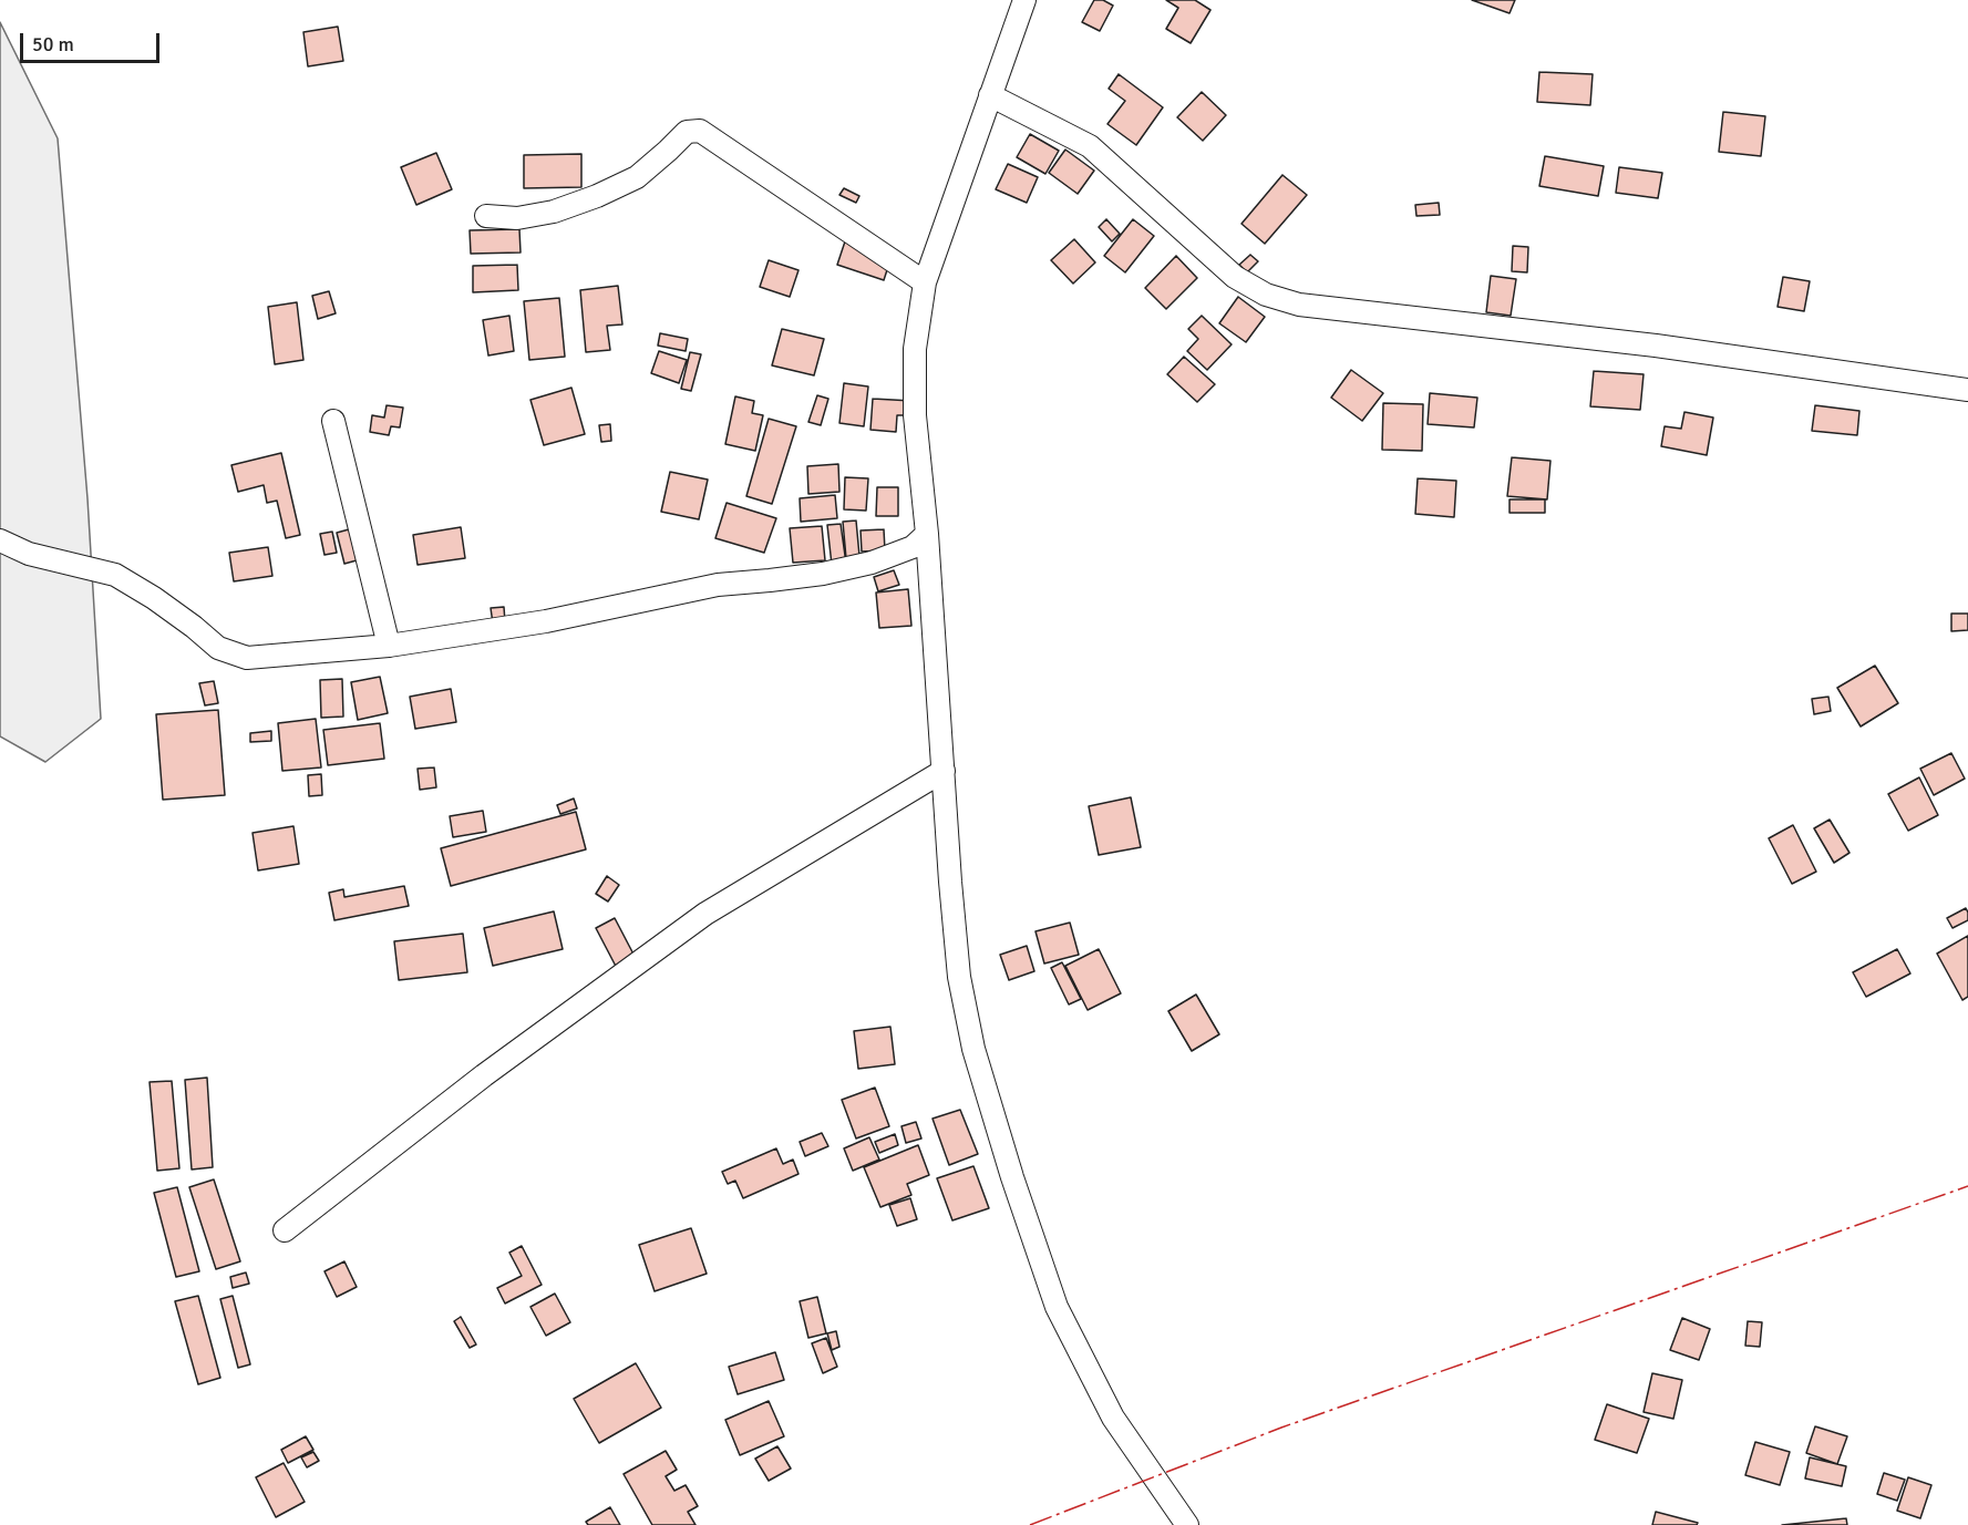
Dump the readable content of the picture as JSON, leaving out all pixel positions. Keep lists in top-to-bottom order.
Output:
{
  "scale_bar": "50 m"
}
